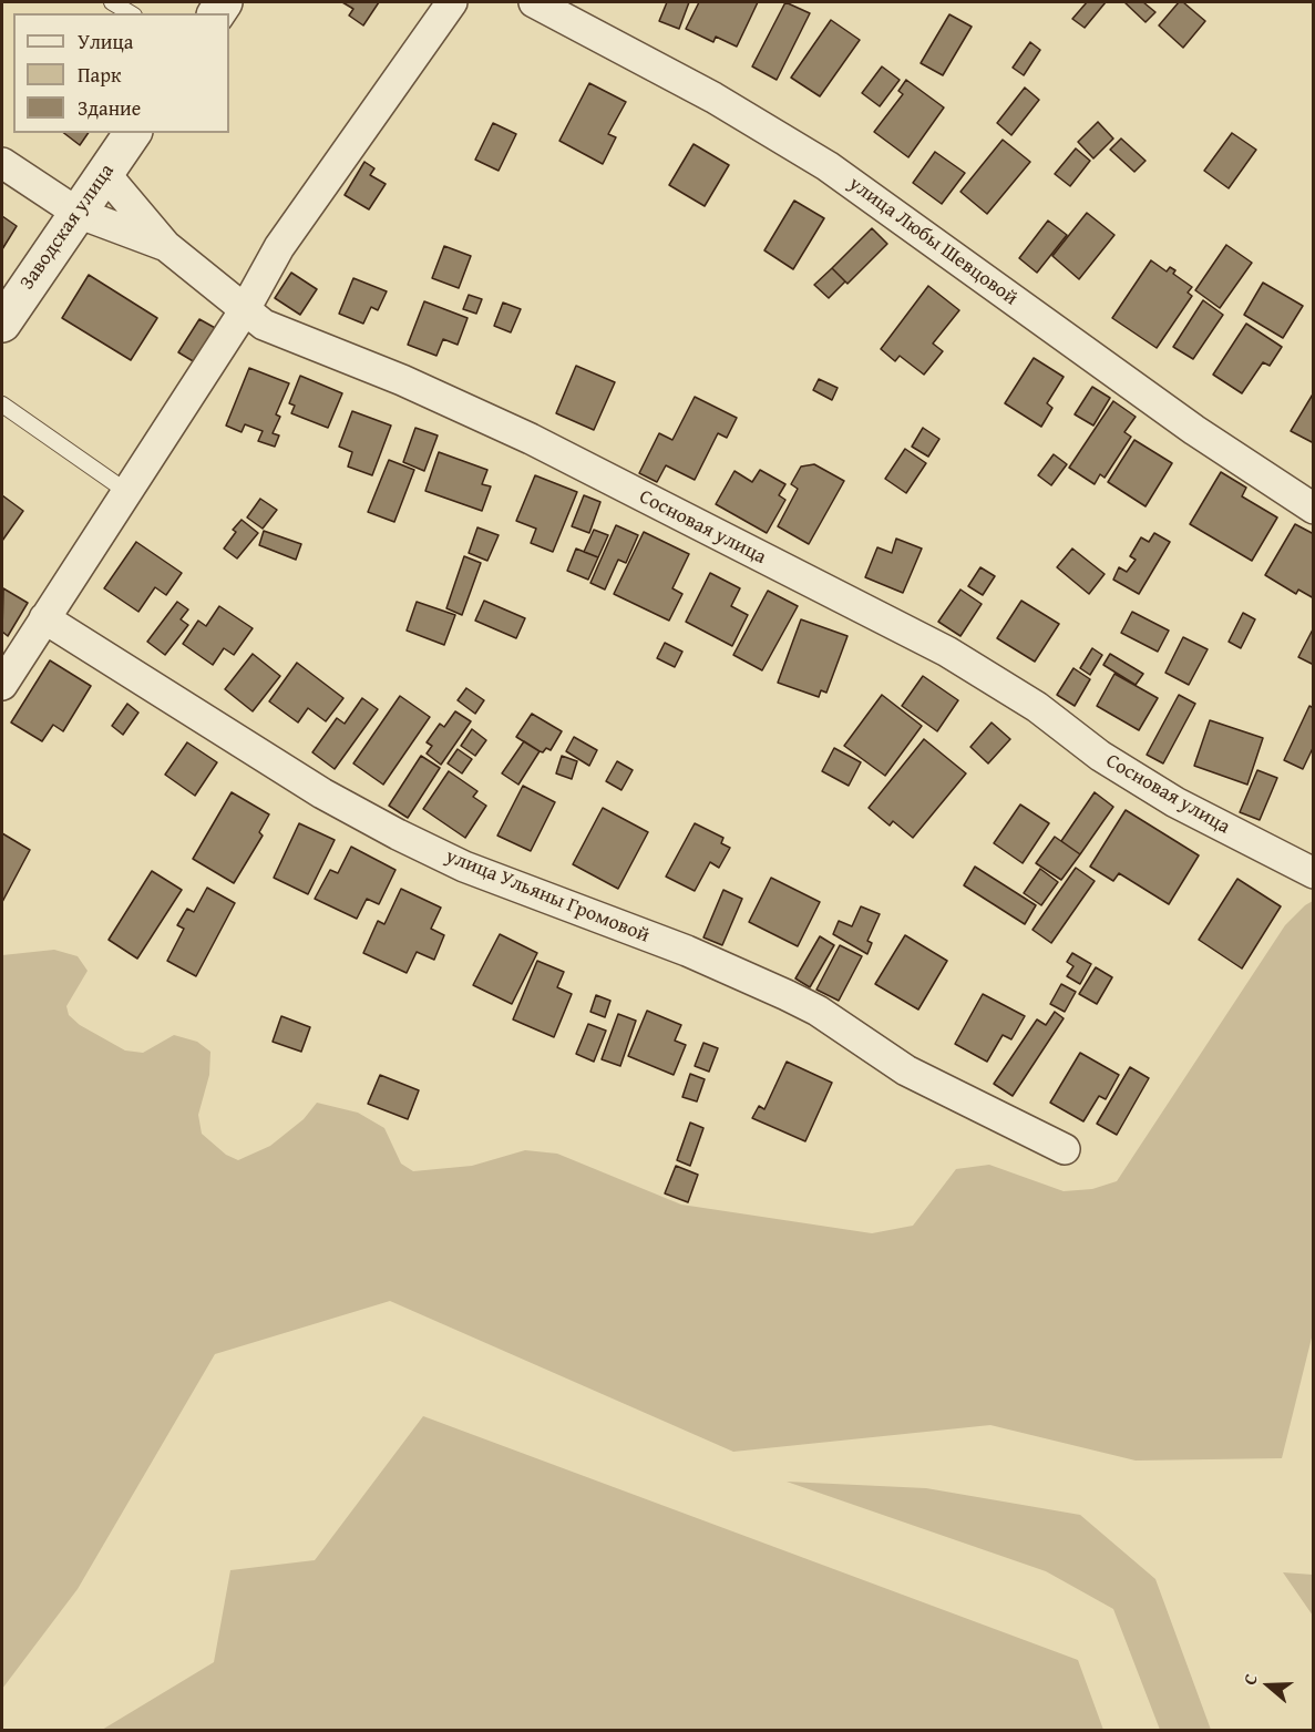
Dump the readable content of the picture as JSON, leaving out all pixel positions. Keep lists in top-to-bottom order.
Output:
{
  "streets": {
    "street": [
      "Заводская улица",
      "улица Любы Шевцовой",
      "Сосновая улица",
      "улица Ульяны Громовой"
    ]
  },
  "crossings": [
    ["Заводская улица", "Сосновая улица"]
  ],
  "legend": ["Улица", "Парк", "Здание"],
  "north": "left"
}
